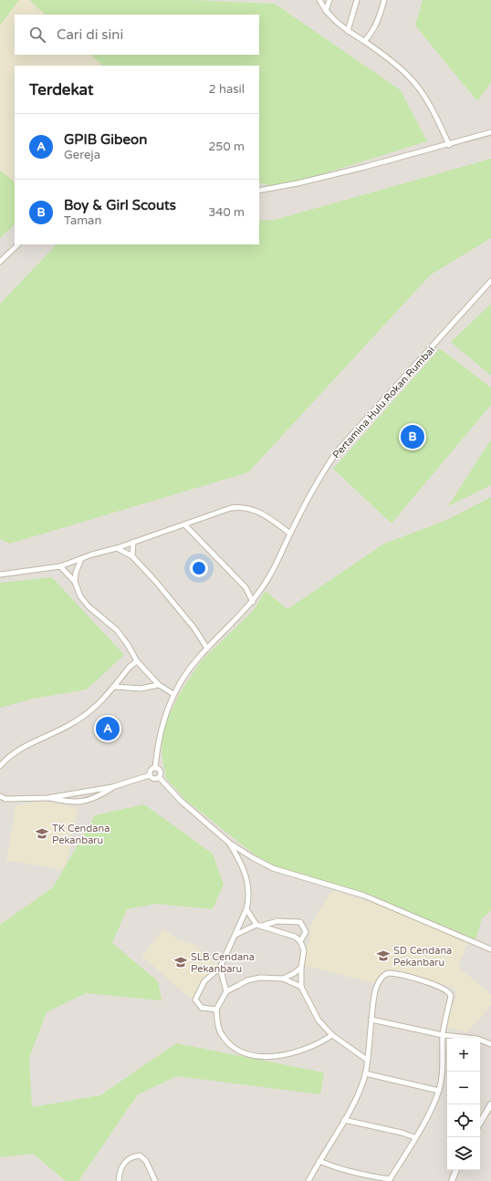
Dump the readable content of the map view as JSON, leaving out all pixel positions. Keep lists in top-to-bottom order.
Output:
{
  "streets": {
    "street": ["Pertamina Hulu Rokan Rumbai"]
  },
  "places": {
    "school or university": ["TK Cendana Pekanbaru", "SD Cendana Pekanbaru", "SLB Cendana Pekanbaru"]
  },
  "page": {
    "search": "Cari di sini",
    "heading": ["Terdekat", "2 hasil"],
    "list": [
      {
        "mark": "A",
        "name": "GPIB Gibeon",
        "note": "Gereja",
        "value": "250 m"
      },
      {
        "mark": "B",
        "name": "Boy & Girl Scouts",
        "note": "Taman",
        "value": "340 m"
      }
    ],
    "pins": ["B", "A"],
    "map_buttons": ["+", "−"]
  }
}
